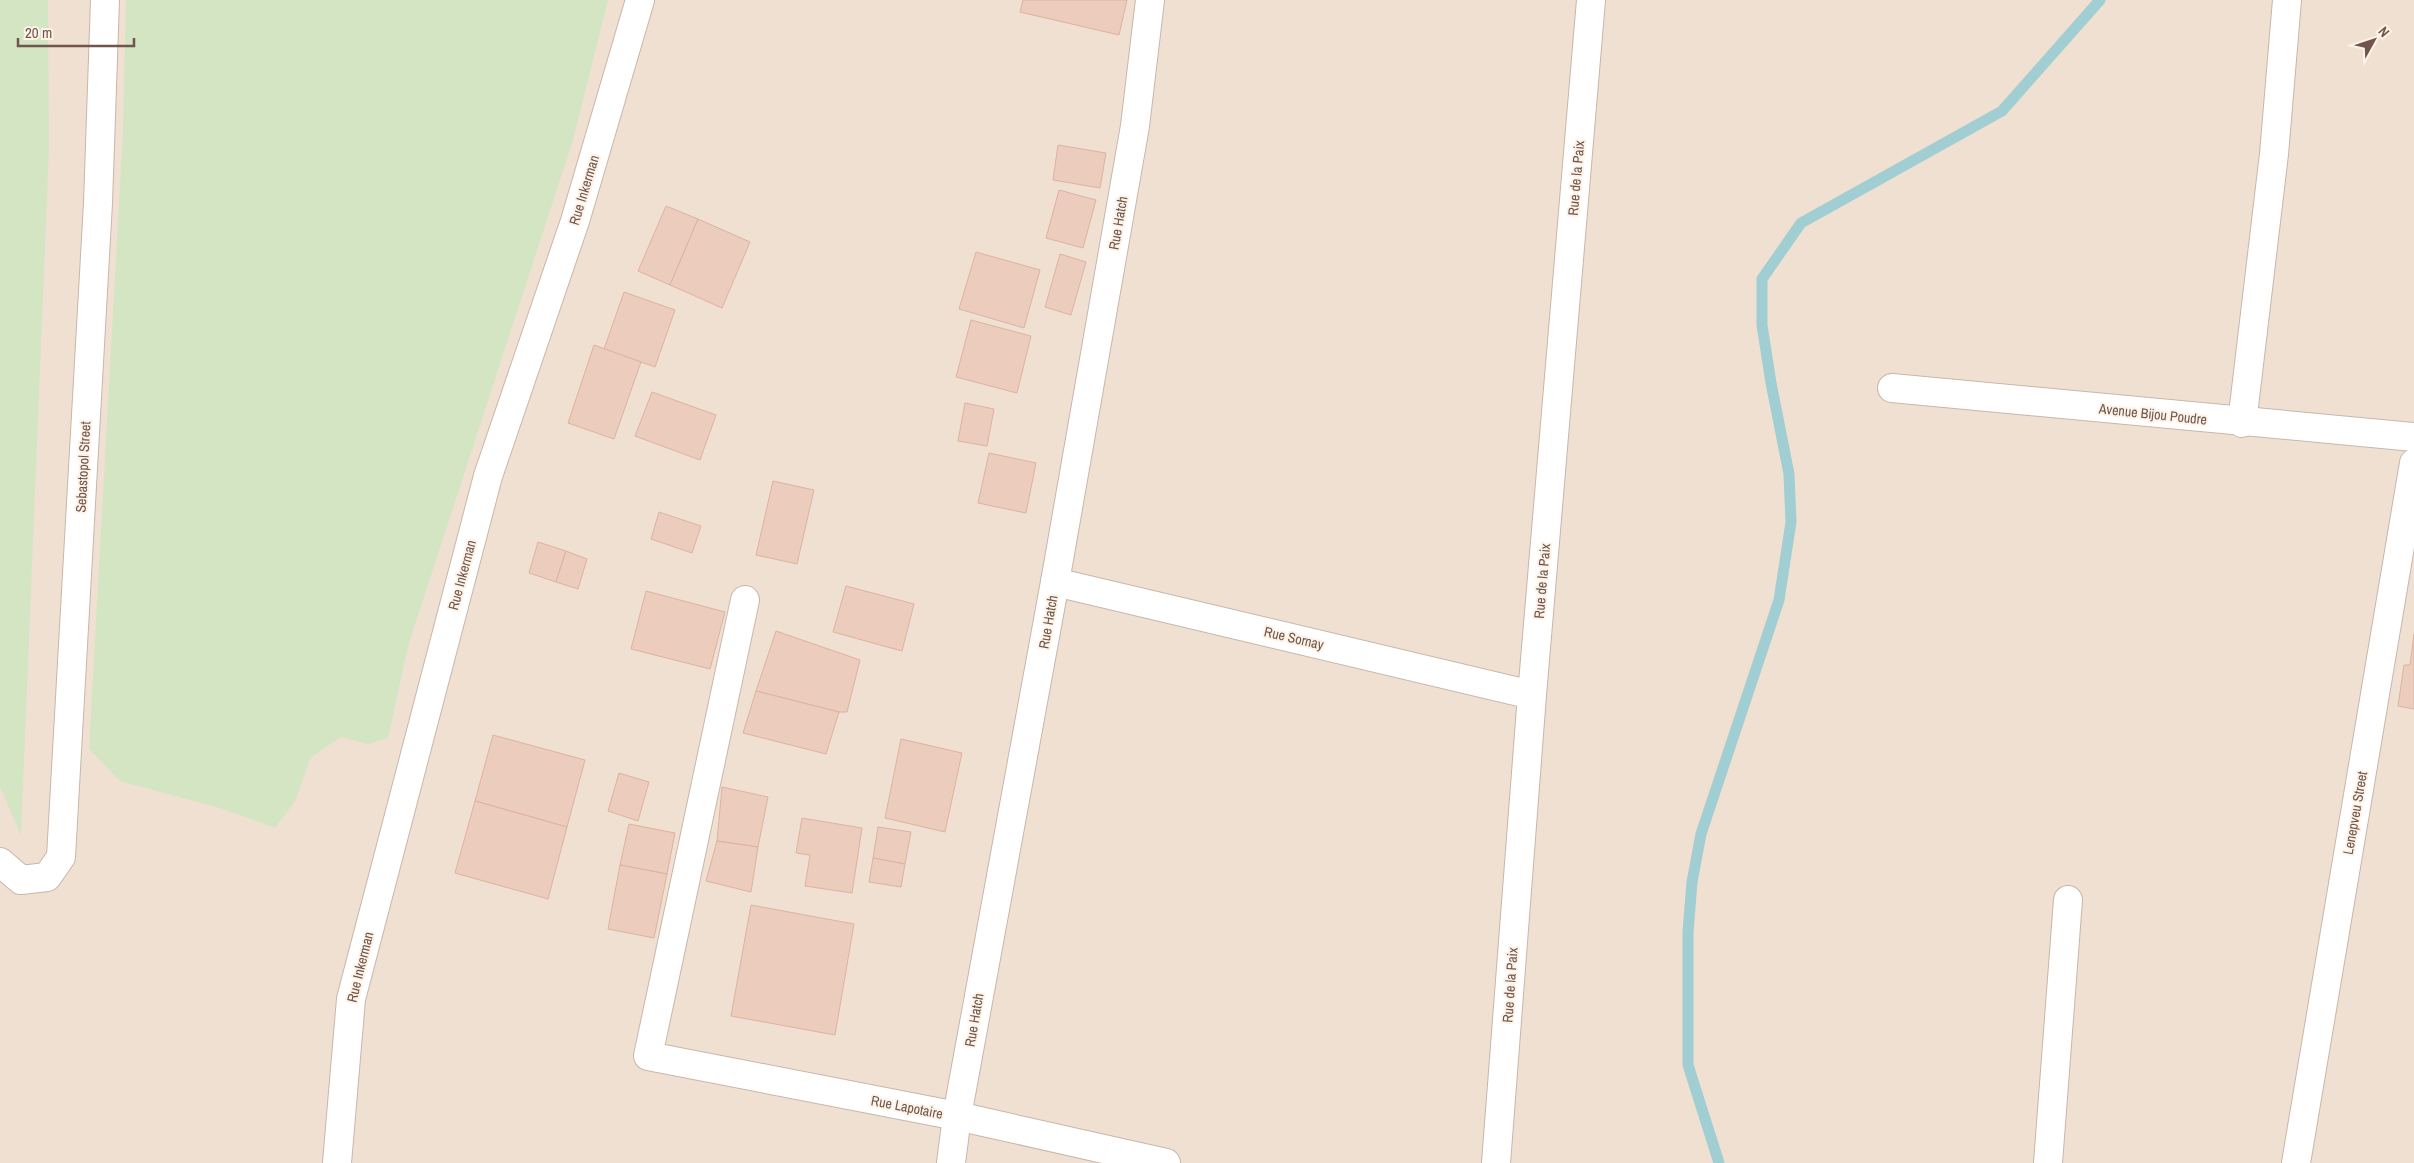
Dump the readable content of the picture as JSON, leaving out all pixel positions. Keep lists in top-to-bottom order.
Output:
{
  "streets": {
    "street": [
      "Rue de la Paix",
      "Rue Inkerman",
      "Rue Hatch",
      "Avenue Bijou Poudre",
      "Sebastopol Street",
      "Rue Sornay",
      "Lenepveu Street",
      "Rue Lapotaire"
    ]
  },
  "crossings": [
    ["Rue de la Paix", "Rue Sornay"],
    ["Rue Hatch", "Rue Sornay"],
    ["Rue Hatch", "Rue Lapotaire"]
  ],
  "scale_bar": "20 m",
  "north": "top right"
}
